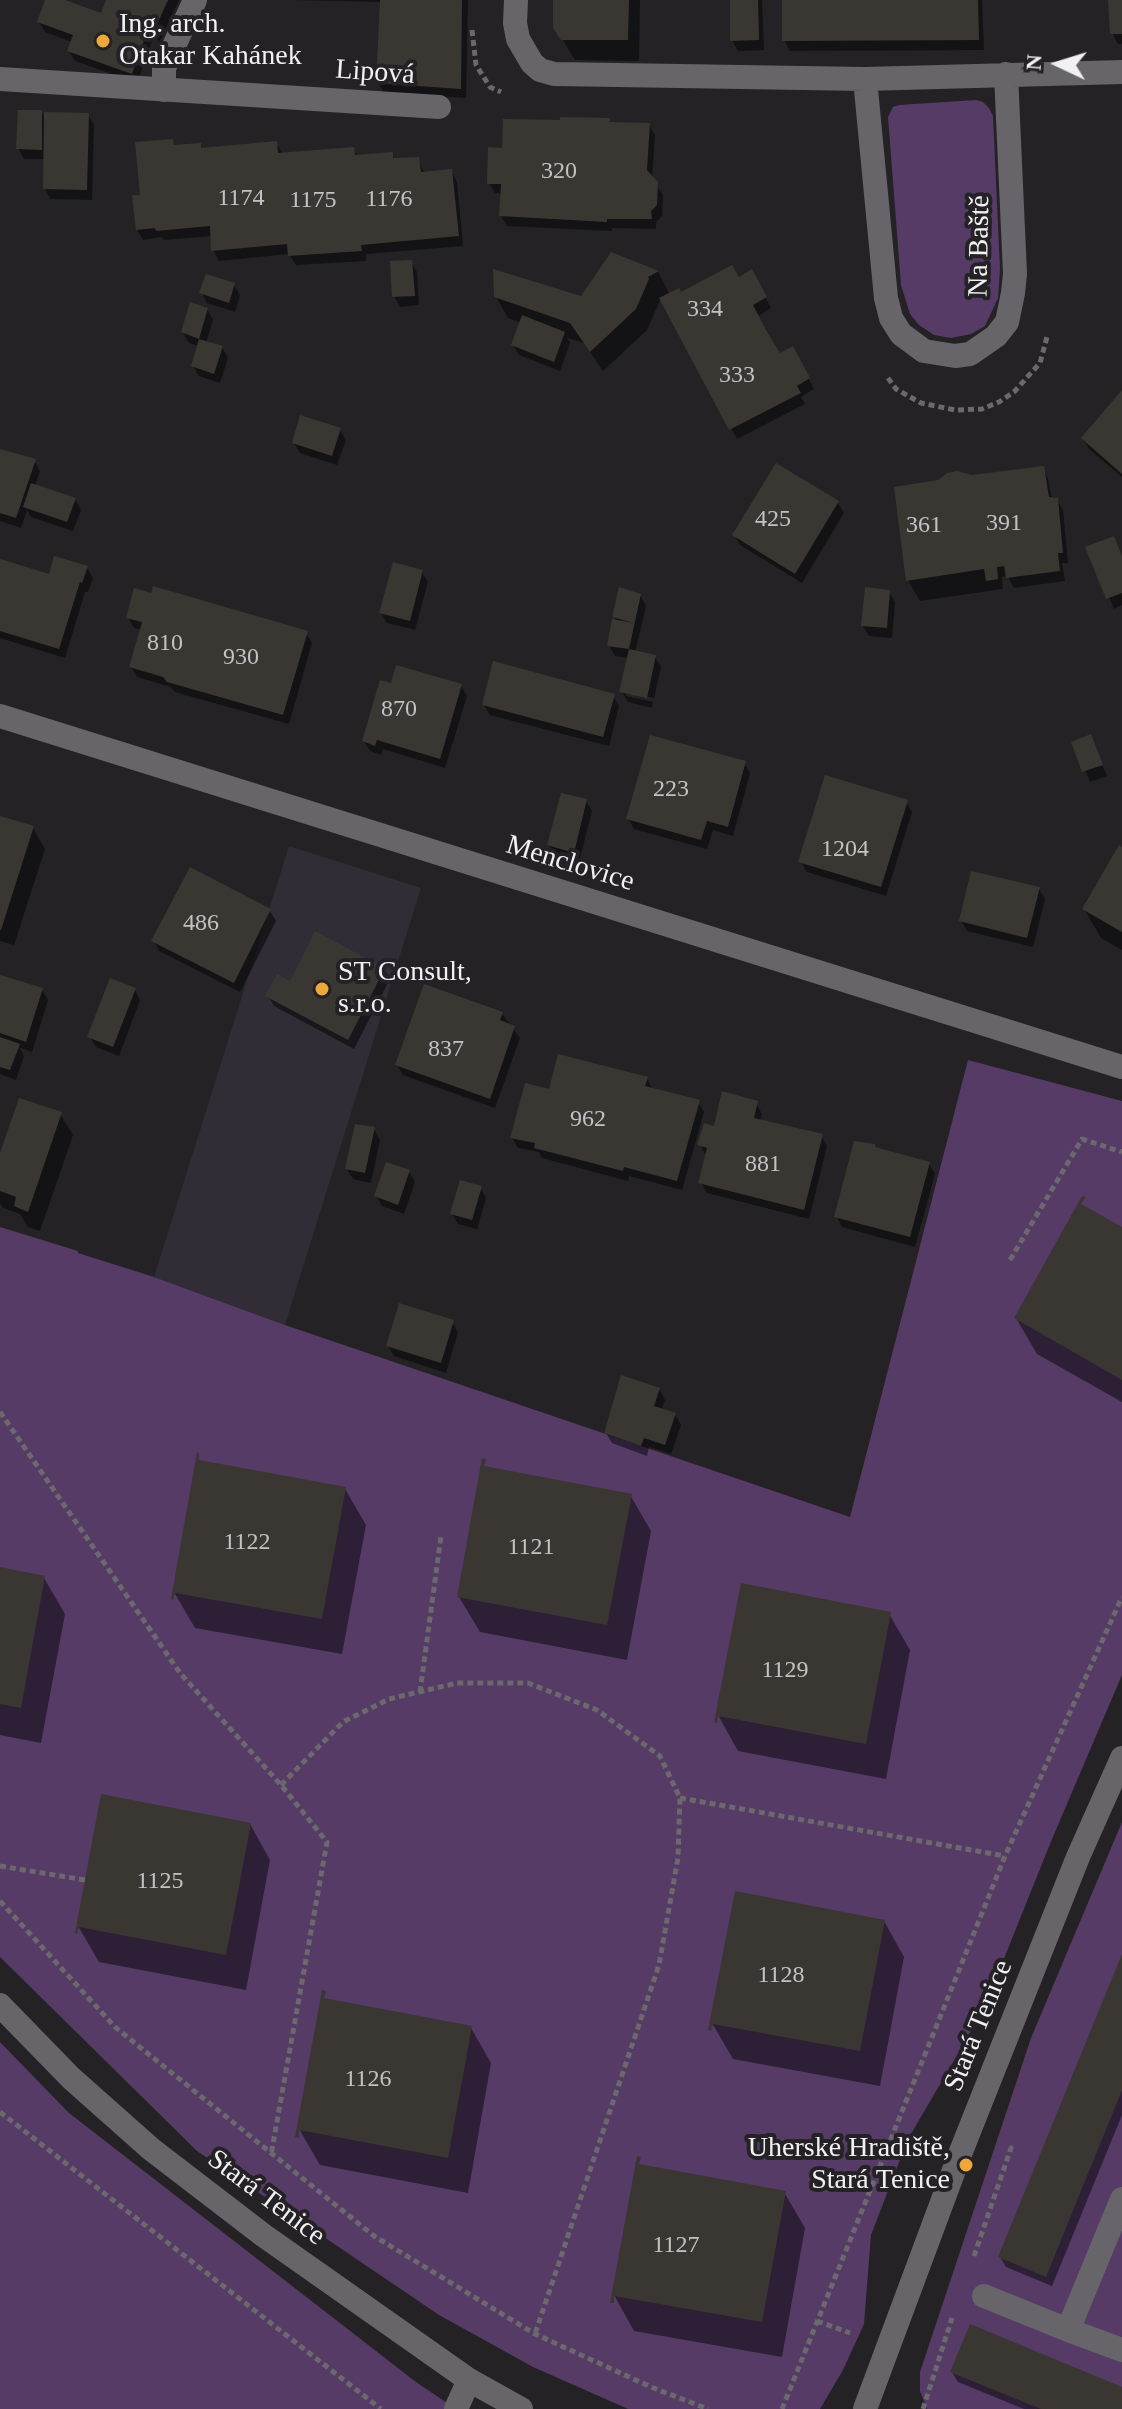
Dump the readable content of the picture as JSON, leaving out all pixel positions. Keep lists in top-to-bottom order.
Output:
{
  "streets": {
    "street": [
      "Lipová",
      "Na Baště",
      "Menclovice",
      "Stará Tenice"
    ]
  },
  "places": ["Ing. arch. Otakar Kahánek", "ST Consult, s.r.o.", "Uherské Hradiště, Stará Tenice"],
  "house_numbers": [
    "320",
    "1174",
    "1176",
    "1175",
    "334",
    "333",
    "425",
    "391",
    "361",
    "810",
    "930",
    "870",
    "223",
    "1204",
    "486",
    "837",
    "962",
    "881",
    "1122",
    "1121",
    "1129",
    "1125",
    "1128",
    "1126",
    "1127"
  ],
  "north": "left"
}
